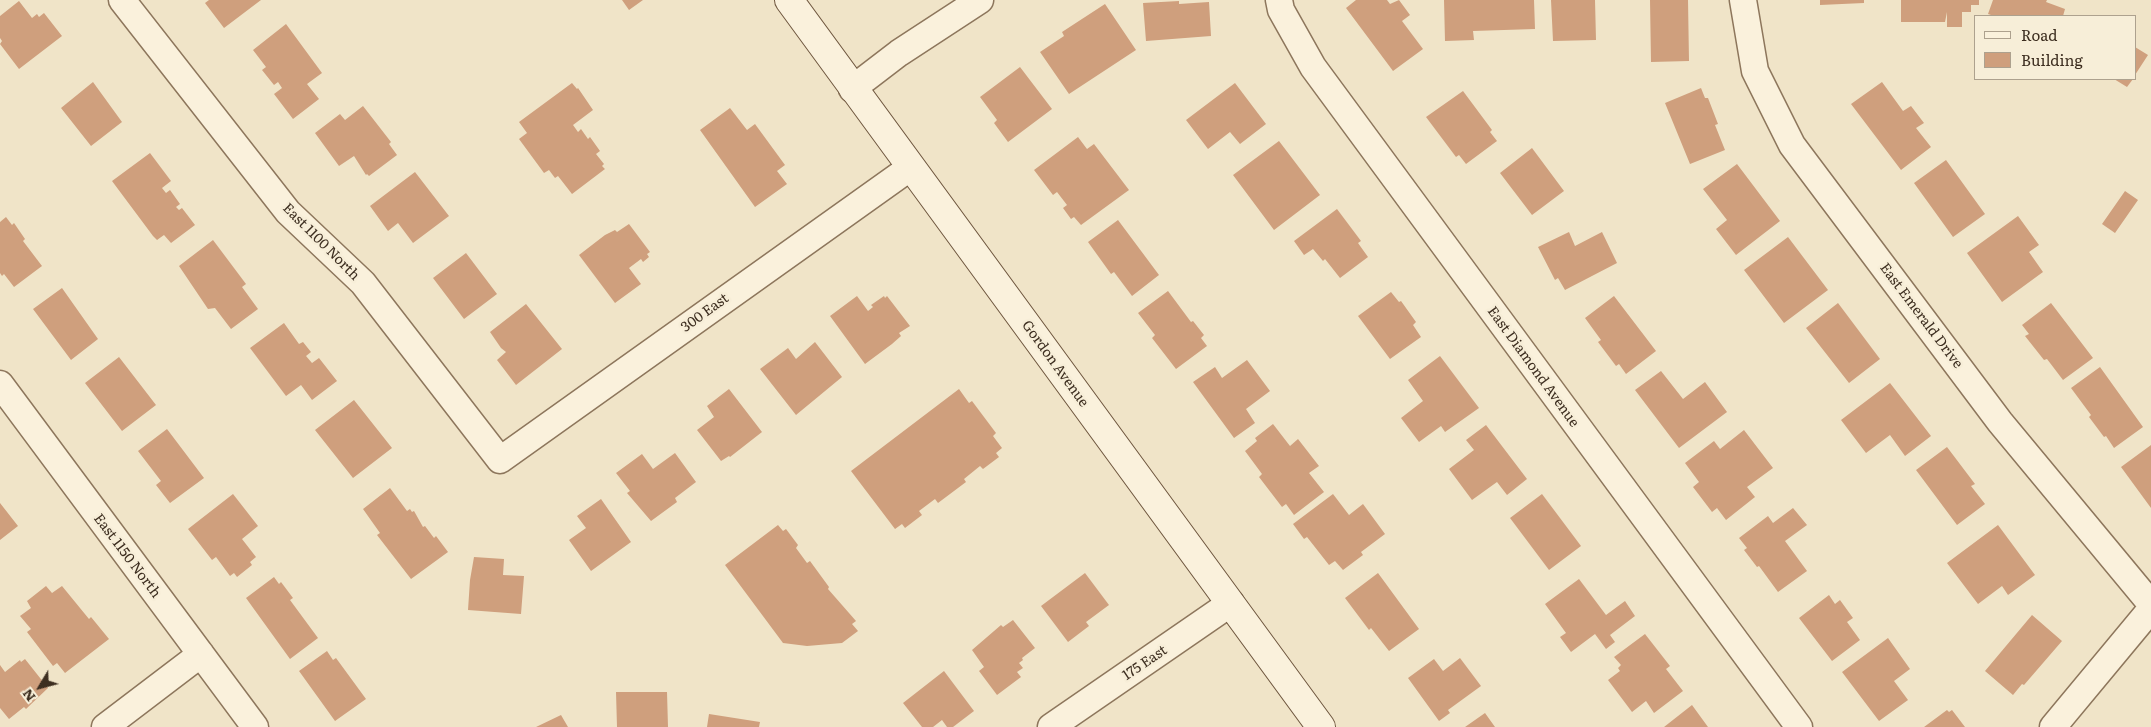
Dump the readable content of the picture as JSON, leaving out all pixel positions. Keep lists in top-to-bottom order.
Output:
{
  "streets": {
    "main road": ["Gordon Avenue"],
    "street": [
      "East 1100 North",
      "300 East",
      "East Emerald Drive",
      "East Diamond Avenue",
      "East 1150 North",
      "175 East"
    ]
  },
  "crossings": [
    ["East 1100 North", "300 East"],
    ["300 East", "Gordon Avenue"],
    ["Gordon Avenue", "175 East"]
  ],
  "legend": ["Road", "Building"],
  "north": "bottom left"
}
